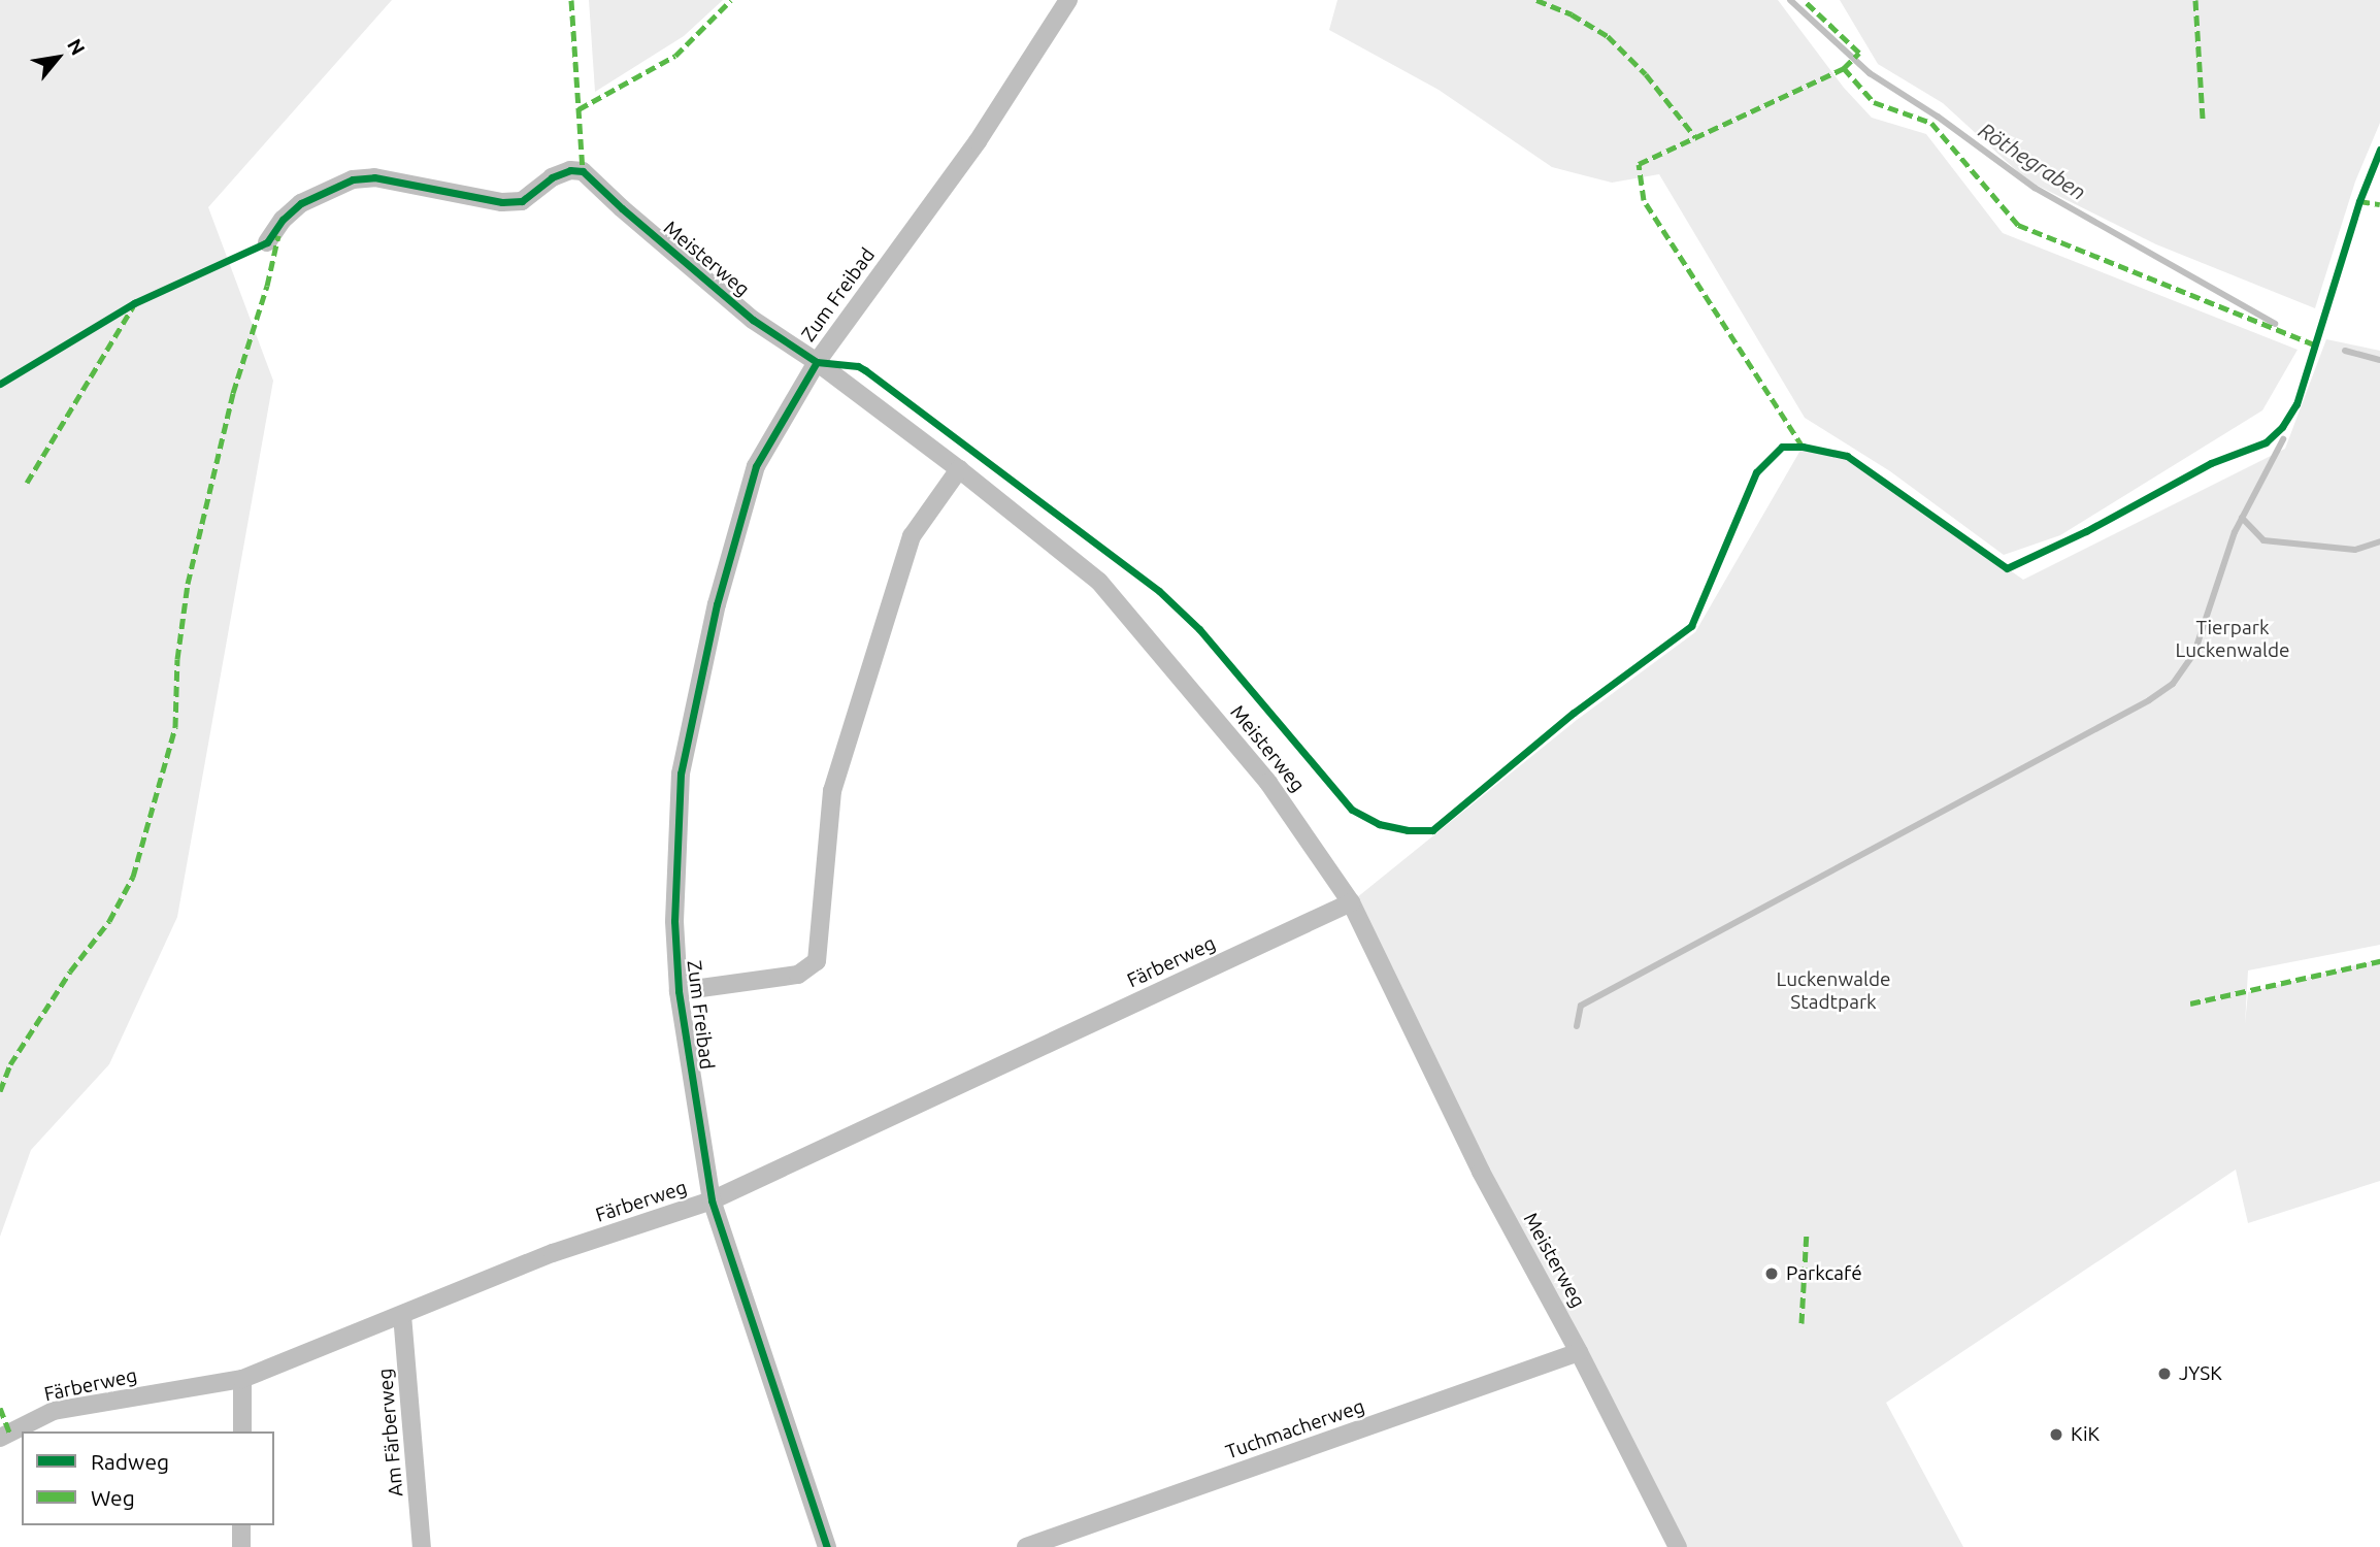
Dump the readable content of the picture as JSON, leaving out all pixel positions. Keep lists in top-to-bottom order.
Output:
{
  "streets": {
    "street": [
      "Meisterweg",
      "Zum Freibad",
      "Färberweg",
      "Tuchmacherweg",
      "Am Färberweg"
    ]
  },
  "crossings": [
    ["Meisterweg", "Zum Freibad"],
    ["Meisterweg", "Färberweg"],
    ["Meisterweg", "Tuchmacherweg"],
    ["Zum Freibad", "Färberweg"],
    ["Färberweg", "Am Färberweg"]
  ],
  "water": ["Röthegraben"],
  "parks": ["Tierpark Luckenwalde", "Luckenwalde Stadtpark"],
  "places": ["Parkcafé", "JYSK", "KiK"],
  "legend": ["Radweg", "Weg"],
  "north": "top right"
}
